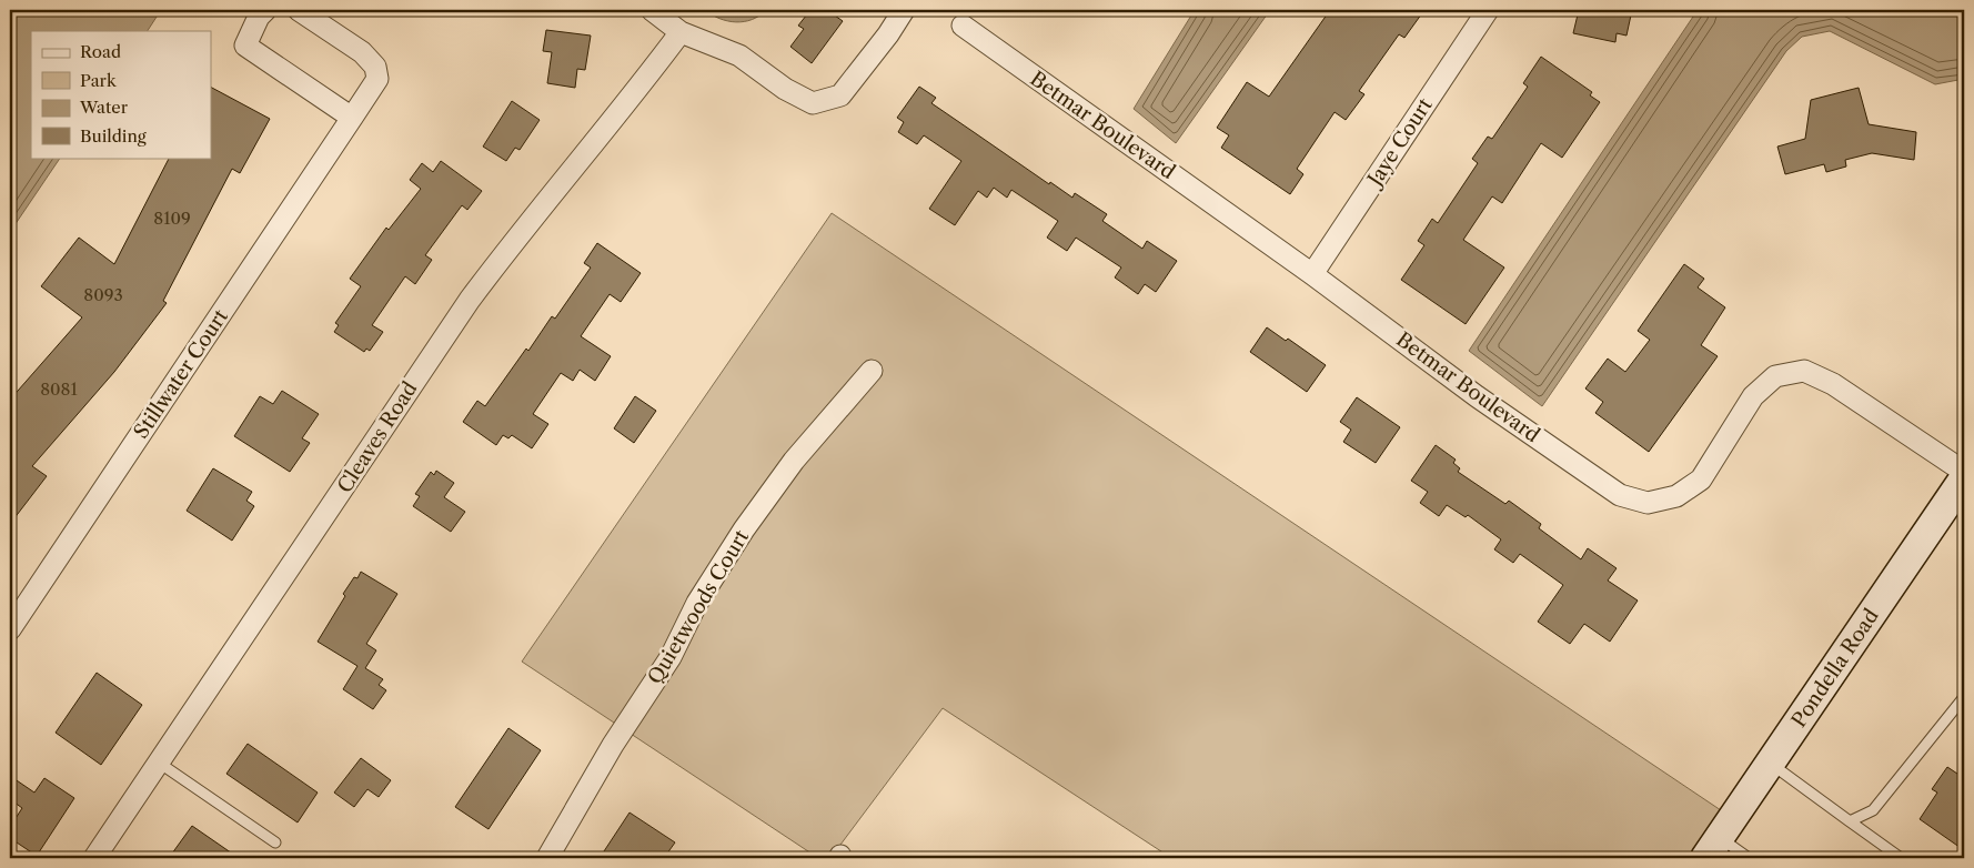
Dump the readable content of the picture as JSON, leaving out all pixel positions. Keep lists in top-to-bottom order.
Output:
{
  "streets": {
    "main road": ["Pondella Road"],
    "street": [
      "Betmar Boulevard",
      "Jaye Court",
      "Stillwater Court",
      "Cleaves Road",
      "Quietwoods Court"
    ]
  },
  "crossings": [
    ["Betmar Boulevard", "Jaye Court"]
  ],
  "house_numbers": ["8109", "8093", "8081"],
  "legend": [
    "Road",
    "Park",
    "Water",
    "Building"
  ]
}
